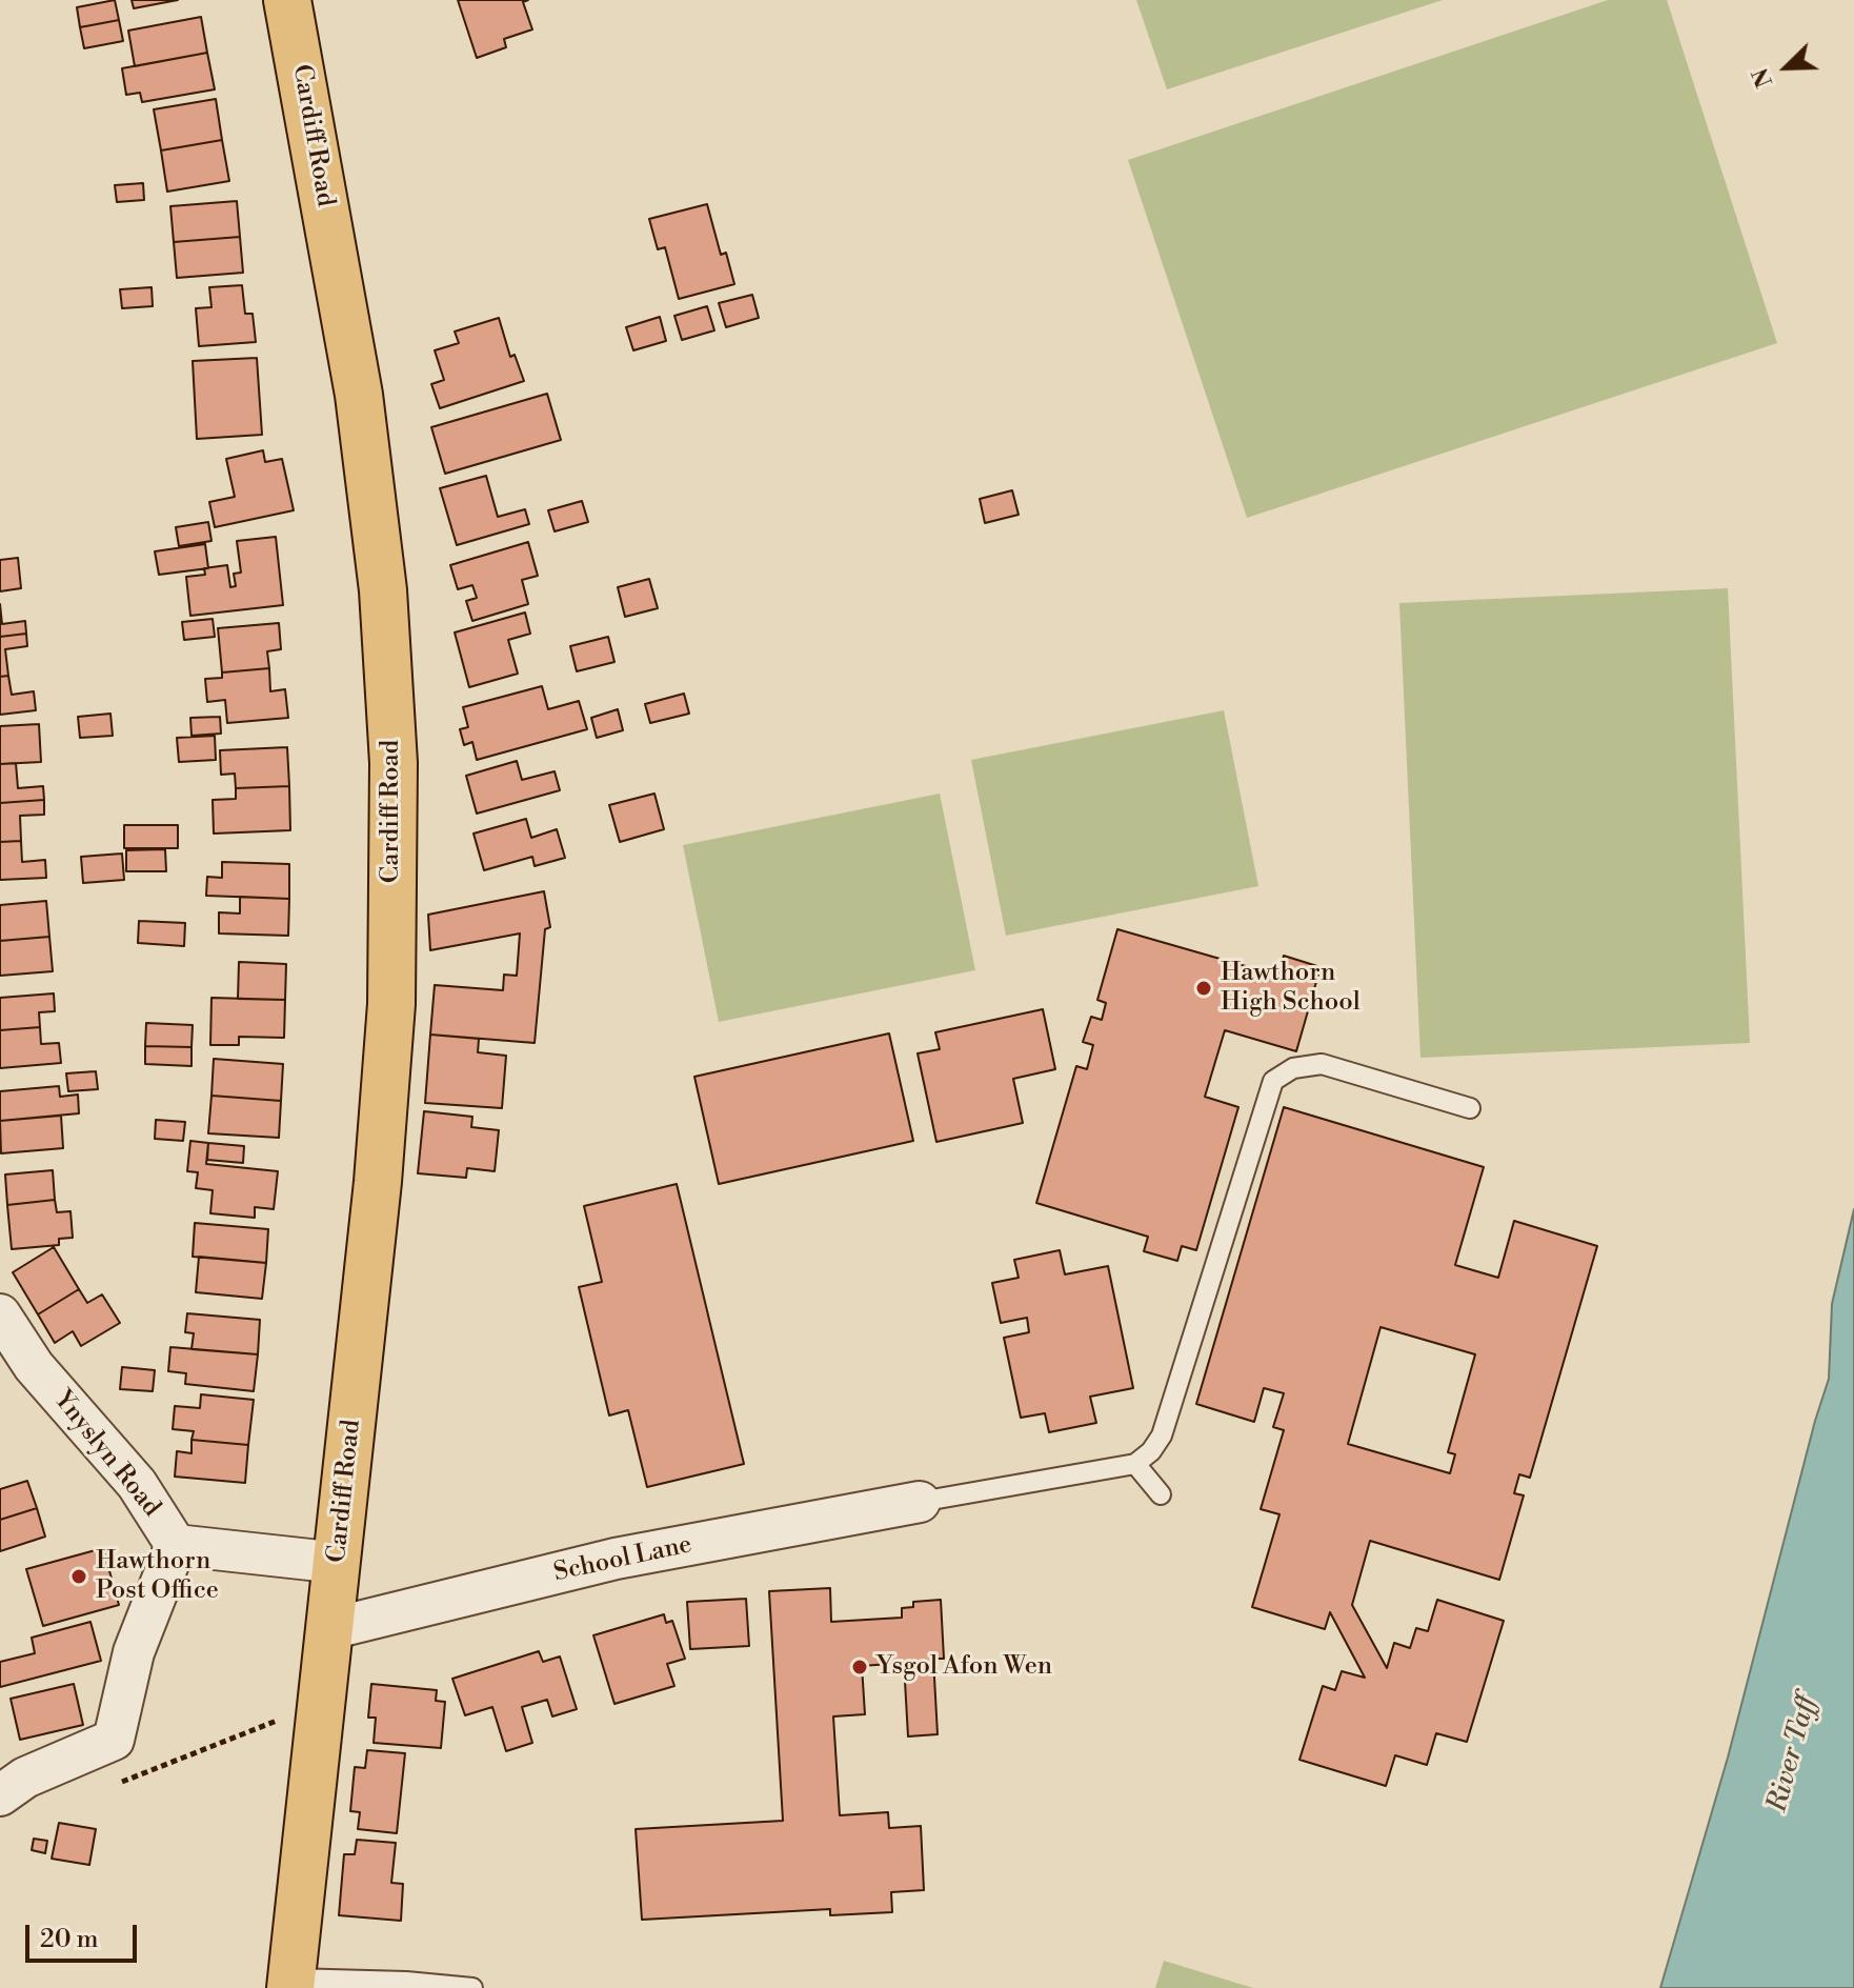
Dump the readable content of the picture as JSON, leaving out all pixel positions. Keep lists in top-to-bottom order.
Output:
{
  "streets": {
    "main road": ["Cardiff Road"],
    "street": ["Ynyslyn Road", "School Lane"]
  },
  "crossings": [
    ["Cardiff Road", "Ynyslyn Road"],
    ["Cardiff Road", "School Lane"]
  ],
  "water": ["River Taff"],
  "places": ["Hawthorn High School", "Hawthorn Post Office", "Ysgol Afon Wen"],
  "scale_bar": "20 m",
  "north": "bottom left"
}
